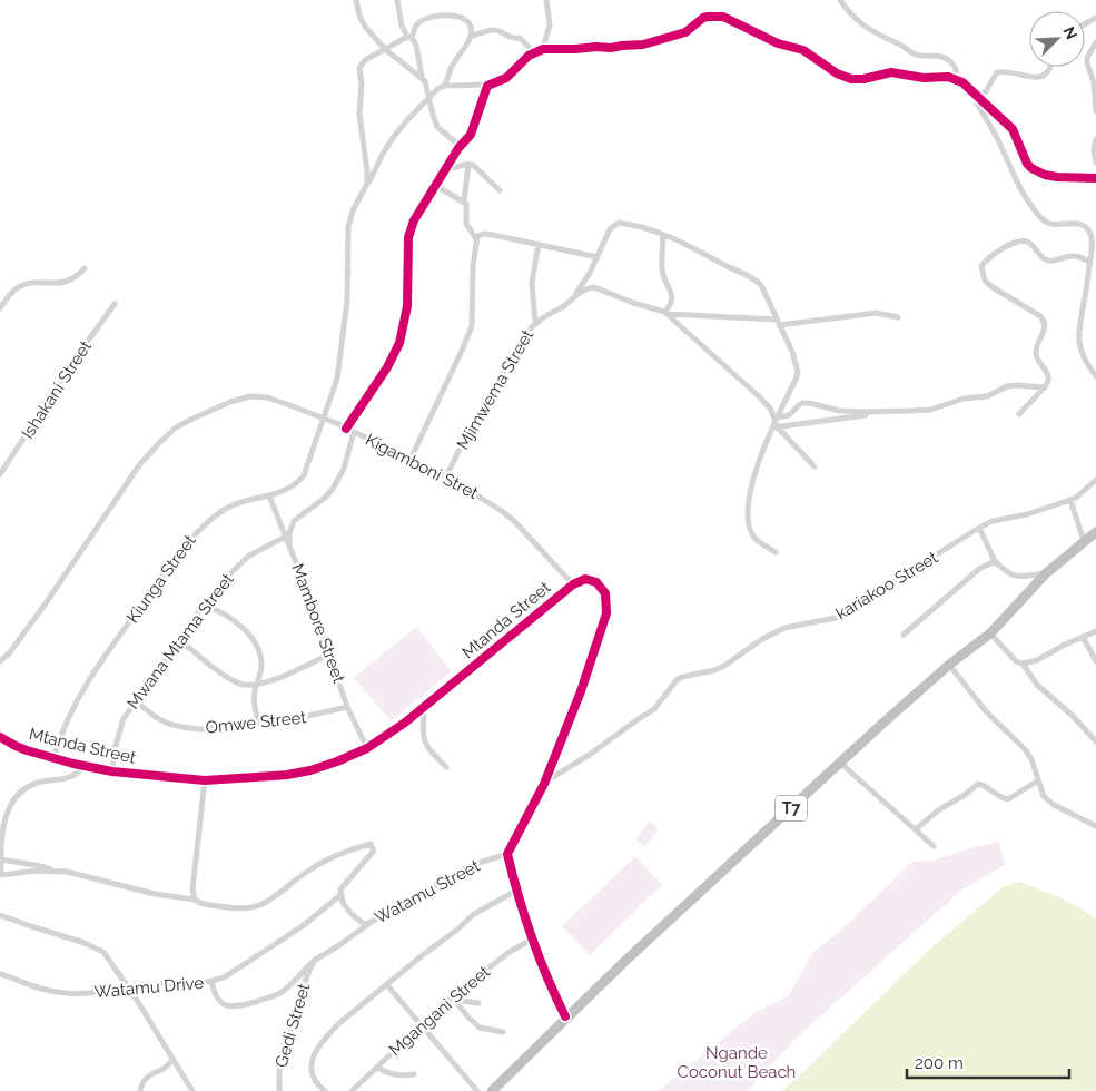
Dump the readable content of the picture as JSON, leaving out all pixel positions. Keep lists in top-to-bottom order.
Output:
{
  "streets": {
    "highway": ["T7"],
    "street": [
      "Ishakani Street",
      "Mjimwema Street",
      "Kigamboni Stret",
      "Kiunga Street",
      "kariakoo Street",
      "Mtanda Street",
      "Mambore Street",
      "Mwana Mtama Street",
      "Omwe Street",
      "Watamu Street",
      "Watamu Drive",
      "Mgangani Street",
      "Gedi Street"
    ]
  },
  "crossings": [
    ["Mjimwema Street", "Kigamboni Stret"],
    ["Kigamboni Stret", "Kiunga Street"],
    ["Kigamboni Stret", "Mtanda Street"],
    ["Kiunga Street", "Mtanda Street"],
    ["kariakoo Street", "Mtanda Street"],
    ["Mtanda Street", "Mambore Street"],
    ["Mtanda Street", "Mwana Mtama Street"],
    ["Mtanda Street", "Watamu Street"],
    ["Mambore Street", "Mwana Mtama Street"],
    ["Mambore Street", "Omwe Street"],
    ["Mwana Mtama Street", "Omwe Street"],
    ["Watamu Street", "Watamu Drive"],
    ["Watamu Street", "Gedi Street"]
  ],
  "parks": ["Ngande Coconut Beach"],
  "scale_bar": "200 m",
  "north": "top right"
}
